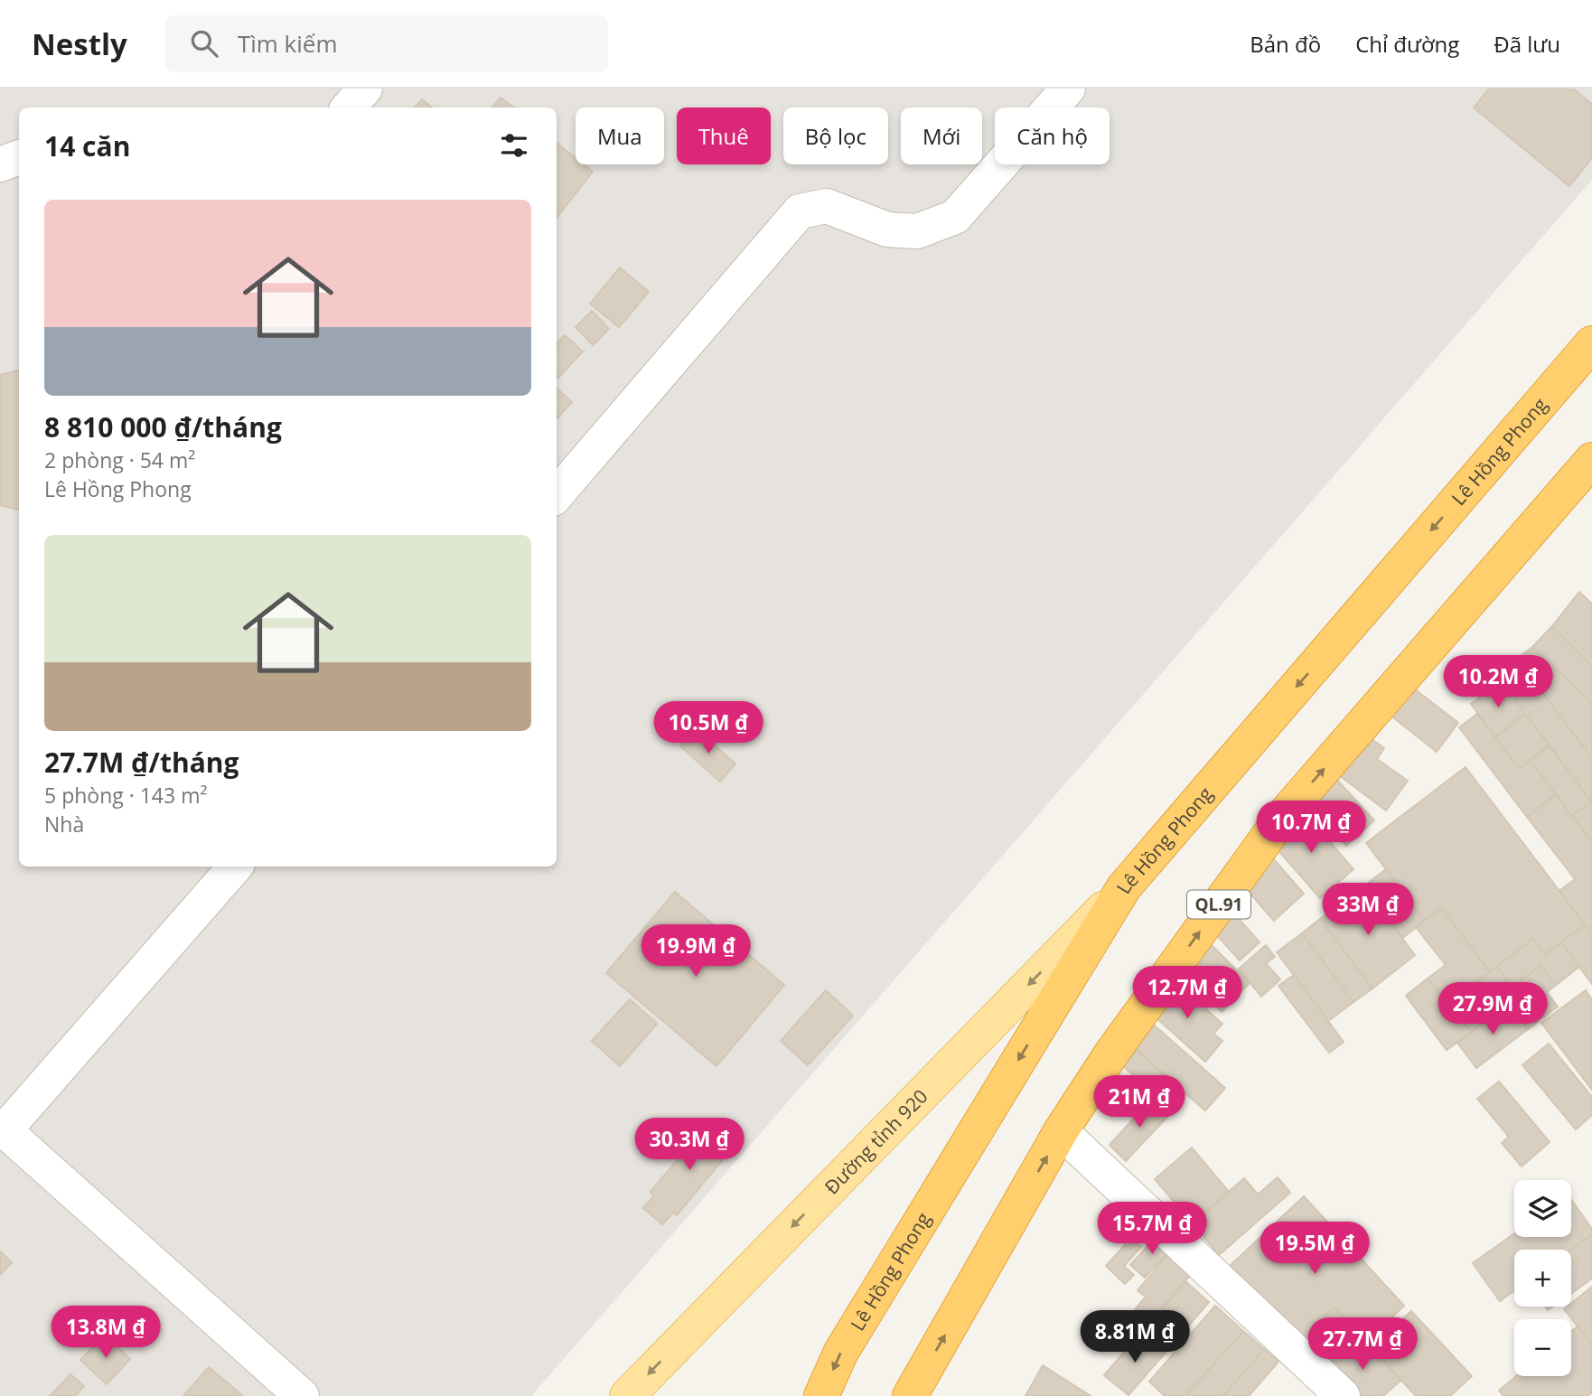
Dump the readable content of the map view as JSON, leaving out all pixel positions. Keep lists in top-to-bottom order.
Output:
{
  "streets": {
    "highway": ["Lê Hồng Phong", "QL.91"],
    "main road": ["Đường tỉnh 920"]
  },
  "crossings": [
    ["Lê Hồng Phong", "Đường tỉnh 920"]
  ],
  "one_way": ["Đường tỉnh 920"],
  "page": {
    "header": "Nestly",
    "search": "Tìm kiếm",
    "nav": ["Bản đồ", "Chỉ đường", "Đã lưu"],
    "chip": [
      "Mua",
      "Thuê",
      "Bộ lọc",
      "Mới",
      "Căn hộ"
    ],
    "heading": "14 căn",
    "list": [
      {
        "name": "8 810 000 ₫/tháng",
        "note": "2 phòng · 54 m² · Lê Hồng Phong"
      },
      {
        "name": "27.7M ₫/tháng",
        "note": "5 phòng · 143 m² · Nhà"
      }
    ],
    "price": [
      "10.2M ₫",
      "10.5M ₫",
      "10.7M ₫",
      "33M ₫",
      "19.9M ₫",
      "12.7M ₫",
      "27.9M ₫",
      "21M ₫",
      "30.3M ₫",
      "15.7M ₫",
      "19.5M ₫",
      "13.8M ₫",
      "8.81M ₫",
      "27.7M ₫"
    ],
    "map_buttons": ["+", "−"]
  }
}
